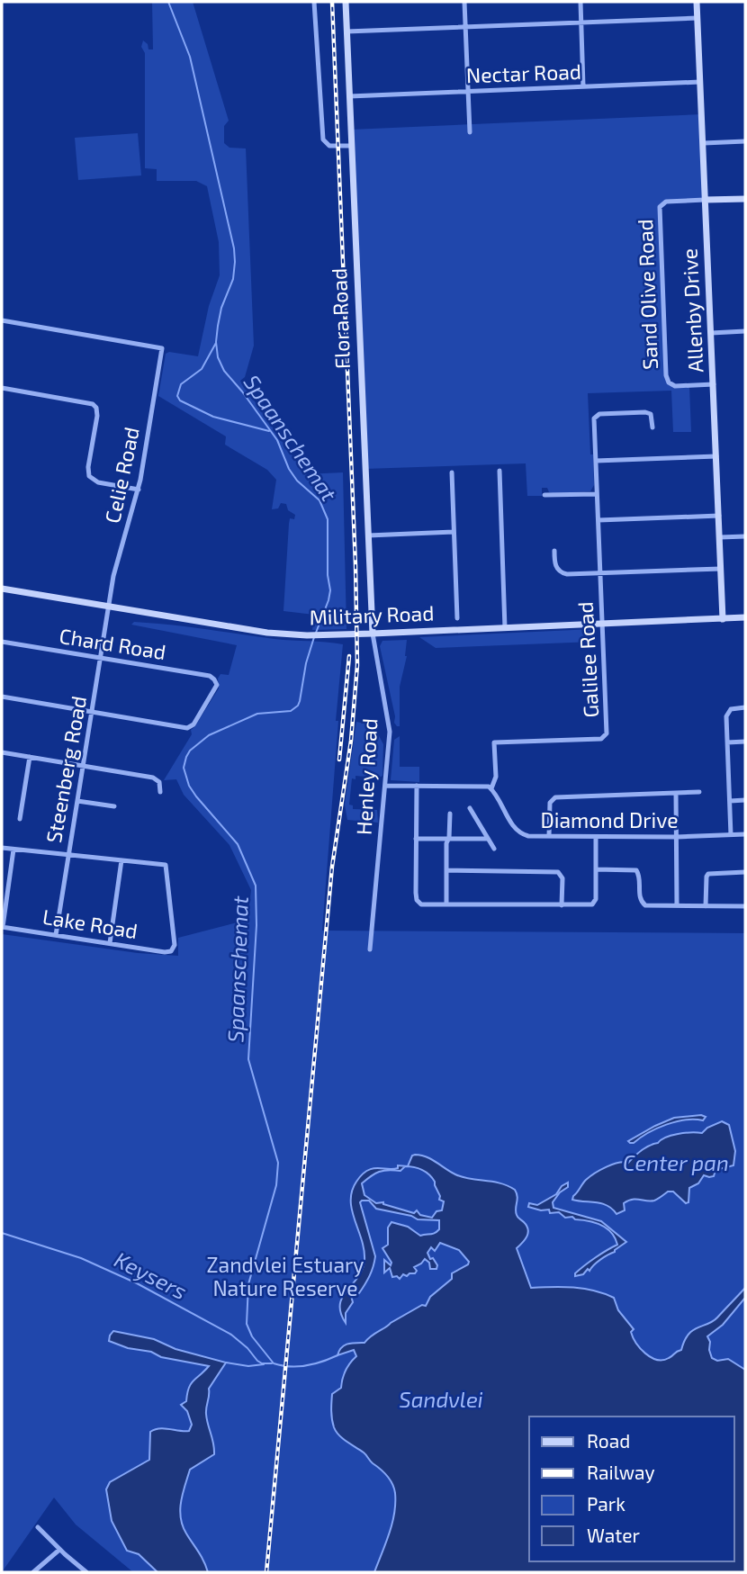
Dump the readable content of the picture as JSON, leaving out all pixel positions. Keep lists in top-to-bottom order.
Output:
{
  "streets": {
    "street": [
      "Nectar Road",
      "Sand Olive Road",
      "Allenby Drive",
      "Flora Road",
      "Celie Road",
      "Military Road",
      "Chard Road",
      "Galilee Road",
      "Steenberg Road",
      "Henley Road",
      "Diamond Drive",
      "Lake Road"
    ]
  },
  "crossings": [
    ["Nectar Road", "Allenby Drive"],
    ["Nectar Road", "Flora Road"],
    ["Sand Olive Road", "Allenby Drive"],
    ["Allenby Drive", "Military Road"],
    ["Flora Road", "Military Road"],
    ["Flora Road", "Henley Road"],
    ["Celie Road", "Military Road"],
    ["Celie Road", "Steenberg Road"],
    ["Military Road", "Galilee Road"],
    ["Military Road", "Steenberg Road"],
    ["Military Road", "Henley Road"],
    ["Chard Road", "Steenberg Road"],
    ["Galilee Road", "Diamond Drive"],
    ["Steenberg Road", "Lake Road"]
  ],
  "water": [
    "Spaanschemat",
    "Center pan",
    "Keysers",
    "Sandvlei"
  ],
  "parks": ["Zandvlei Estuary Nature Reserve"],
  "legend": [
    "Road",
    "Railway",
    "Park",
    "Water"
  ]
}
